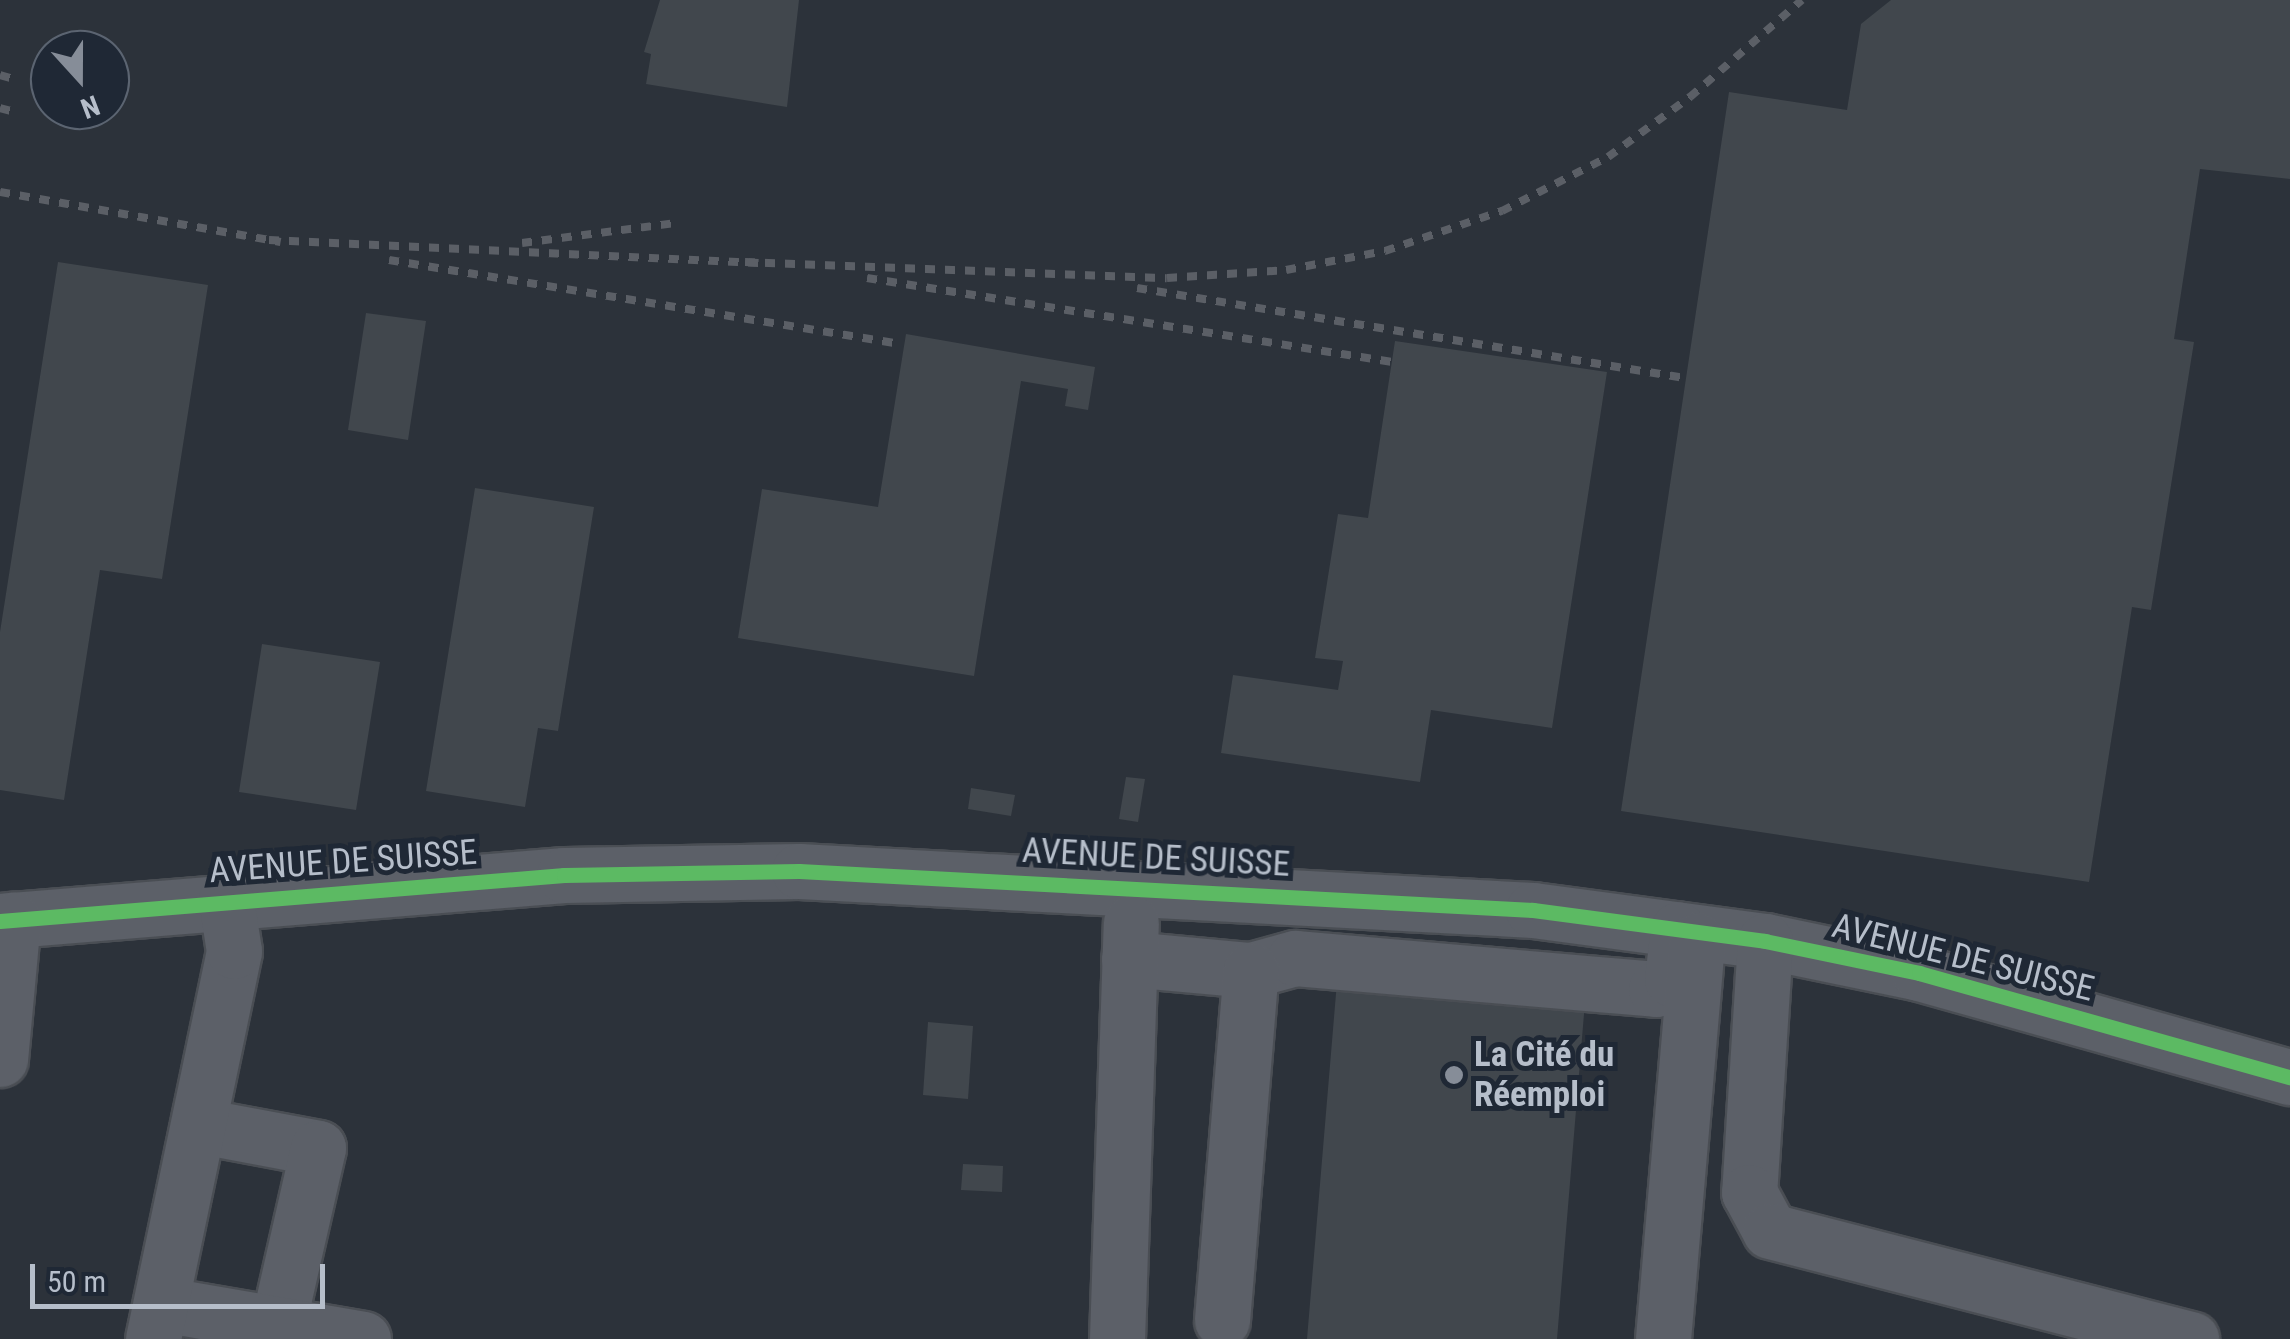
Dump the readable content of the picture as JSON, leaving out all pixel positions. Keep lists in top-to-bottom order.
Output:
{
  "streets": {
    "street": ["AVENUE DE SUISSE"]
  },
  "places": ["La Cité du Réemploi"],
  "scale_bar": "50 m",
  "north": "bottom"
}
